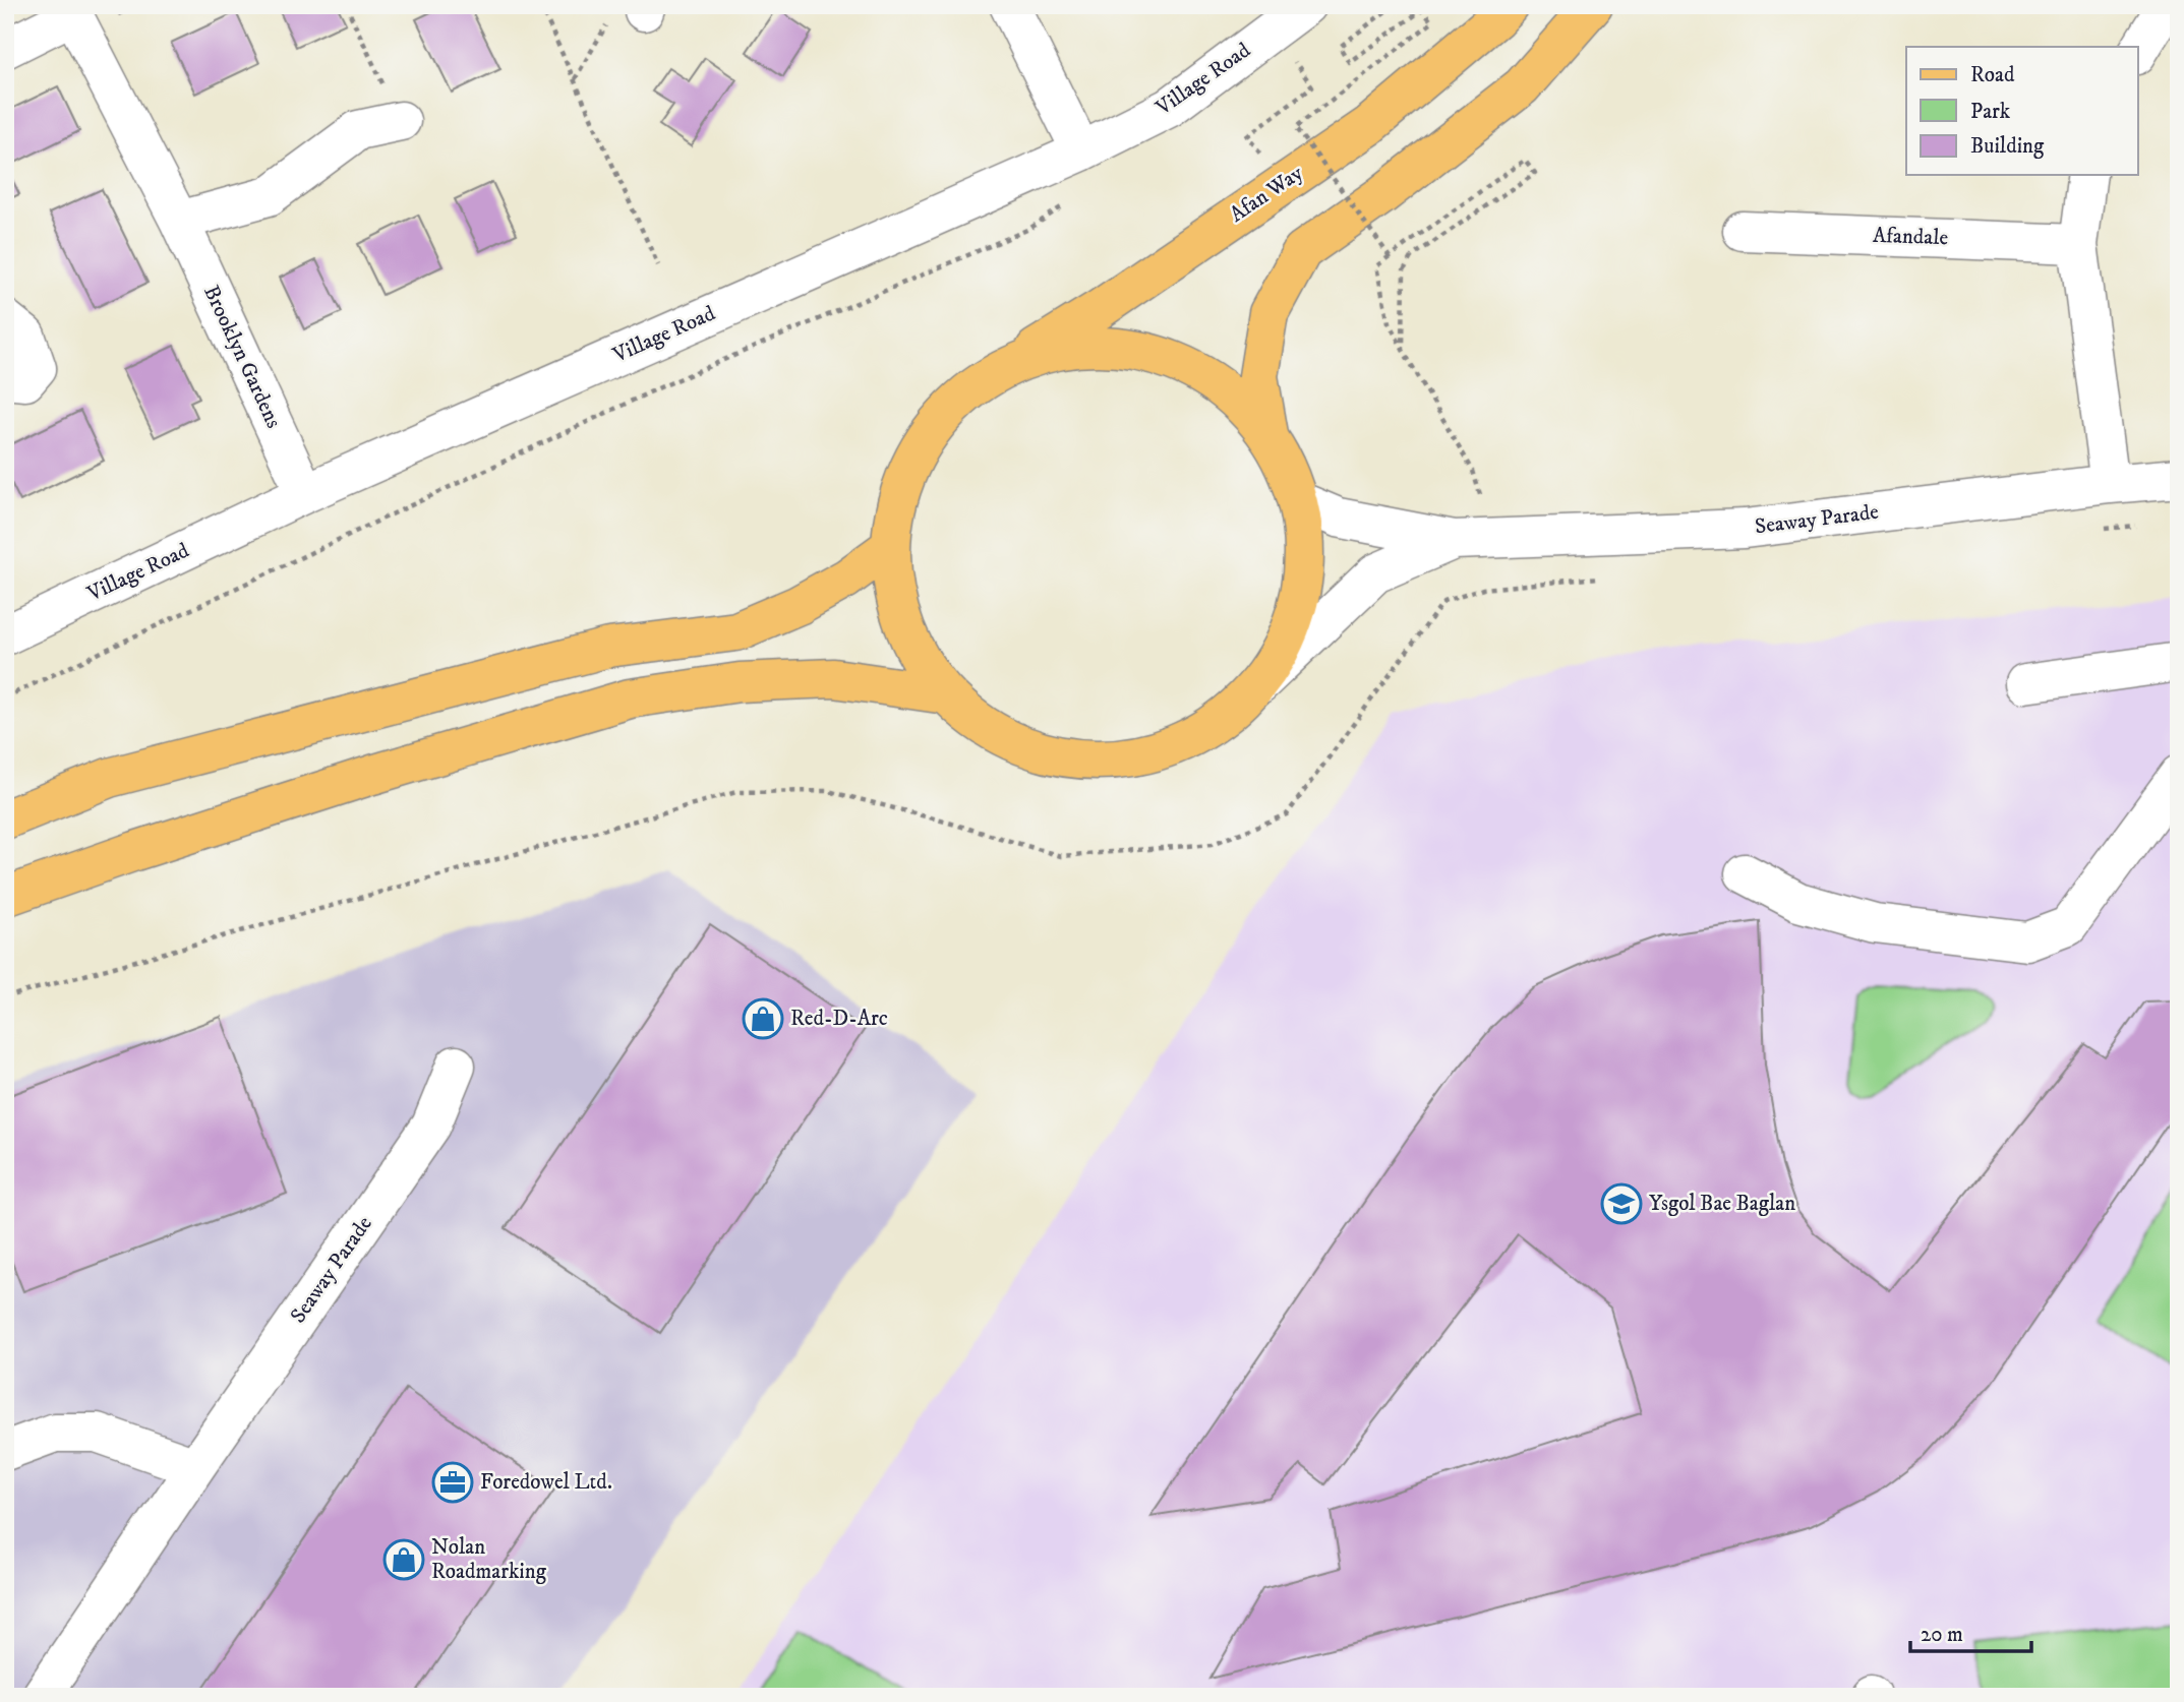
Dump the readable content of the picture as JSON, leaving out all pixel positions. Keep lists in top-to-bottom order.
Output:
{
  "streets": {
    "main road": ["Afan Way"],
    "street": [
      "Village Road",
      "Afandale",
      "Brooklyn Gardens",
      "Seaway Parade"
    ]
  },
  "crossings": [
    ["Village Road", "Brooklyn Gardens"]
  ],
  "places": {
    "shop": ["Red-D-Arc", "Nolan Roadmarking"],
    "school or university": ["Ysgol Bae Baglan"],
    "office": ["Foredowel Ltd."]
  },
  "legend": ["Road", "Park", "Building"],
  "scale_bar": "20 m"
}
